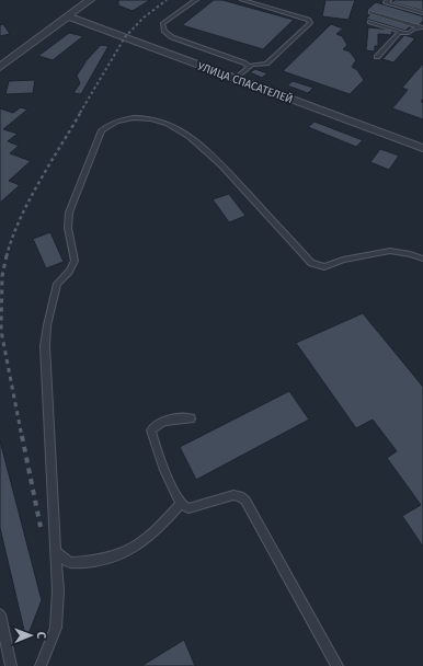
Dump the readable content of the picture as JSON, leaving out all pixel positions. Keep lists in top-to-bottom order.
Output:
{
  "streets": {
    "street": ["УЛИЦА СПАСАТЕЛЕЙ"]
  },
  "north": "right"
}
